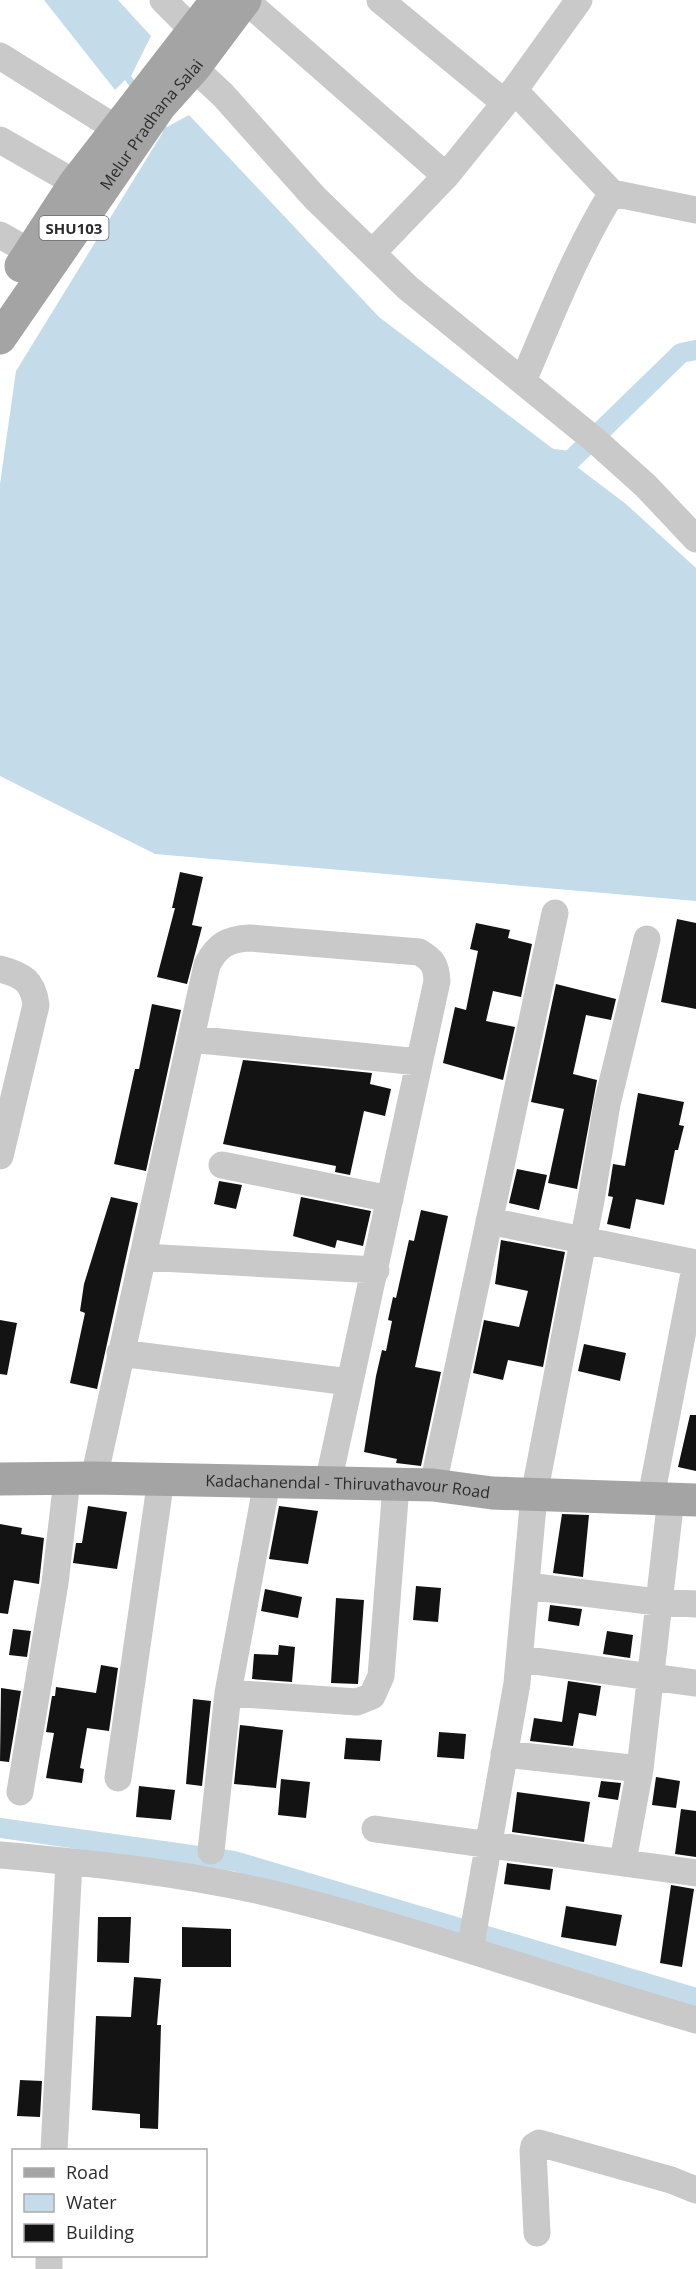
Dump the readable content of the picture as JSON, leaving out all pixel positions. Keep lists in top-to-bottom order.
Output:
{
  "streets": {
    "main road": ["Melur Pradhana Salai", "SHU103", "Kadachanendal - Thiruvathavour Road"]
  },
  "legend": ["Road", "Water", "Building"]
}
